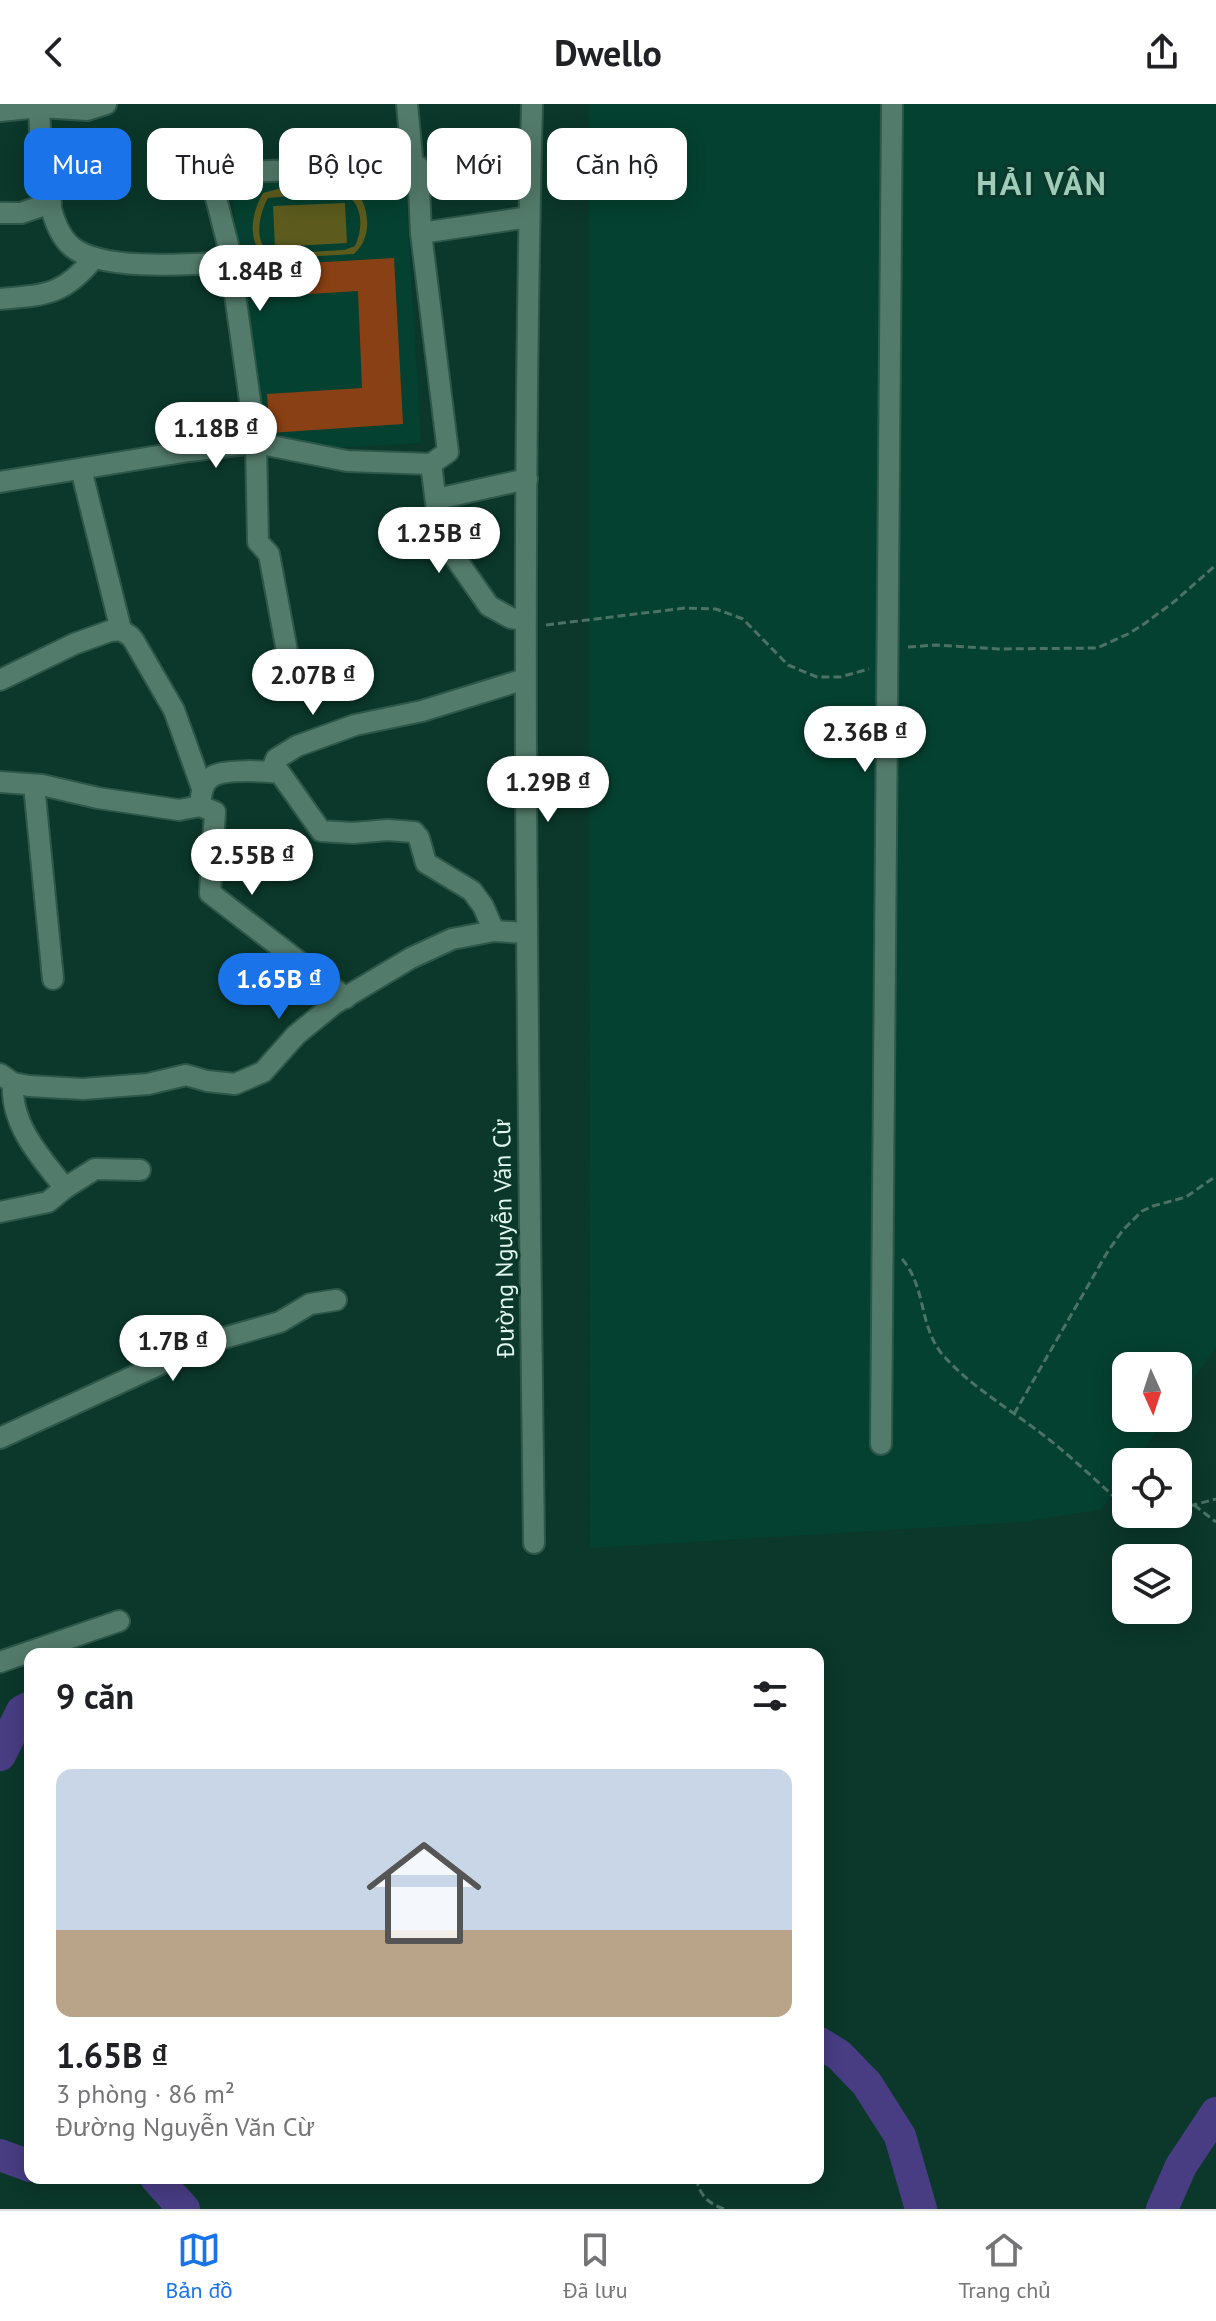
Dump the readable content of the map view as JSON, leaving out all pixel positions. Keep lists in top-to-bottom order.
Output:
{
  "streets": {
    "street": ["Đường Nguyễn Văn Cừ"]
  },
  "districts": ["HẢI VÂN"],
  "north": "bottom",
  "page": {
    "header": "Dwello",
    "chip": [
      "Mua",
      "Thuê",
      "Bộ lọc",
      "Mới",
      "Căn hộ"
    ],
    "price": [
      "1.84B ₫",
      "1.18B ₫",
      "1.25B ₫",
      "2.07B ₫",
      "2.36B ₫",
      "1.29B ₫",
      "2.55B ₫",
      "1.65B ₫",
      "1.7B ₫"
    ],
    "heading": "9 căn",
    "list": [
      {
        "name": "1.65B ₫",
        "note": "3 phòng · 86 m² · Đường Nguyễn Văn Cừ"
      }
    ],
    "tabs": ["Bản đồ", "Đã lưu", "Trang chủ"]
  }
}
